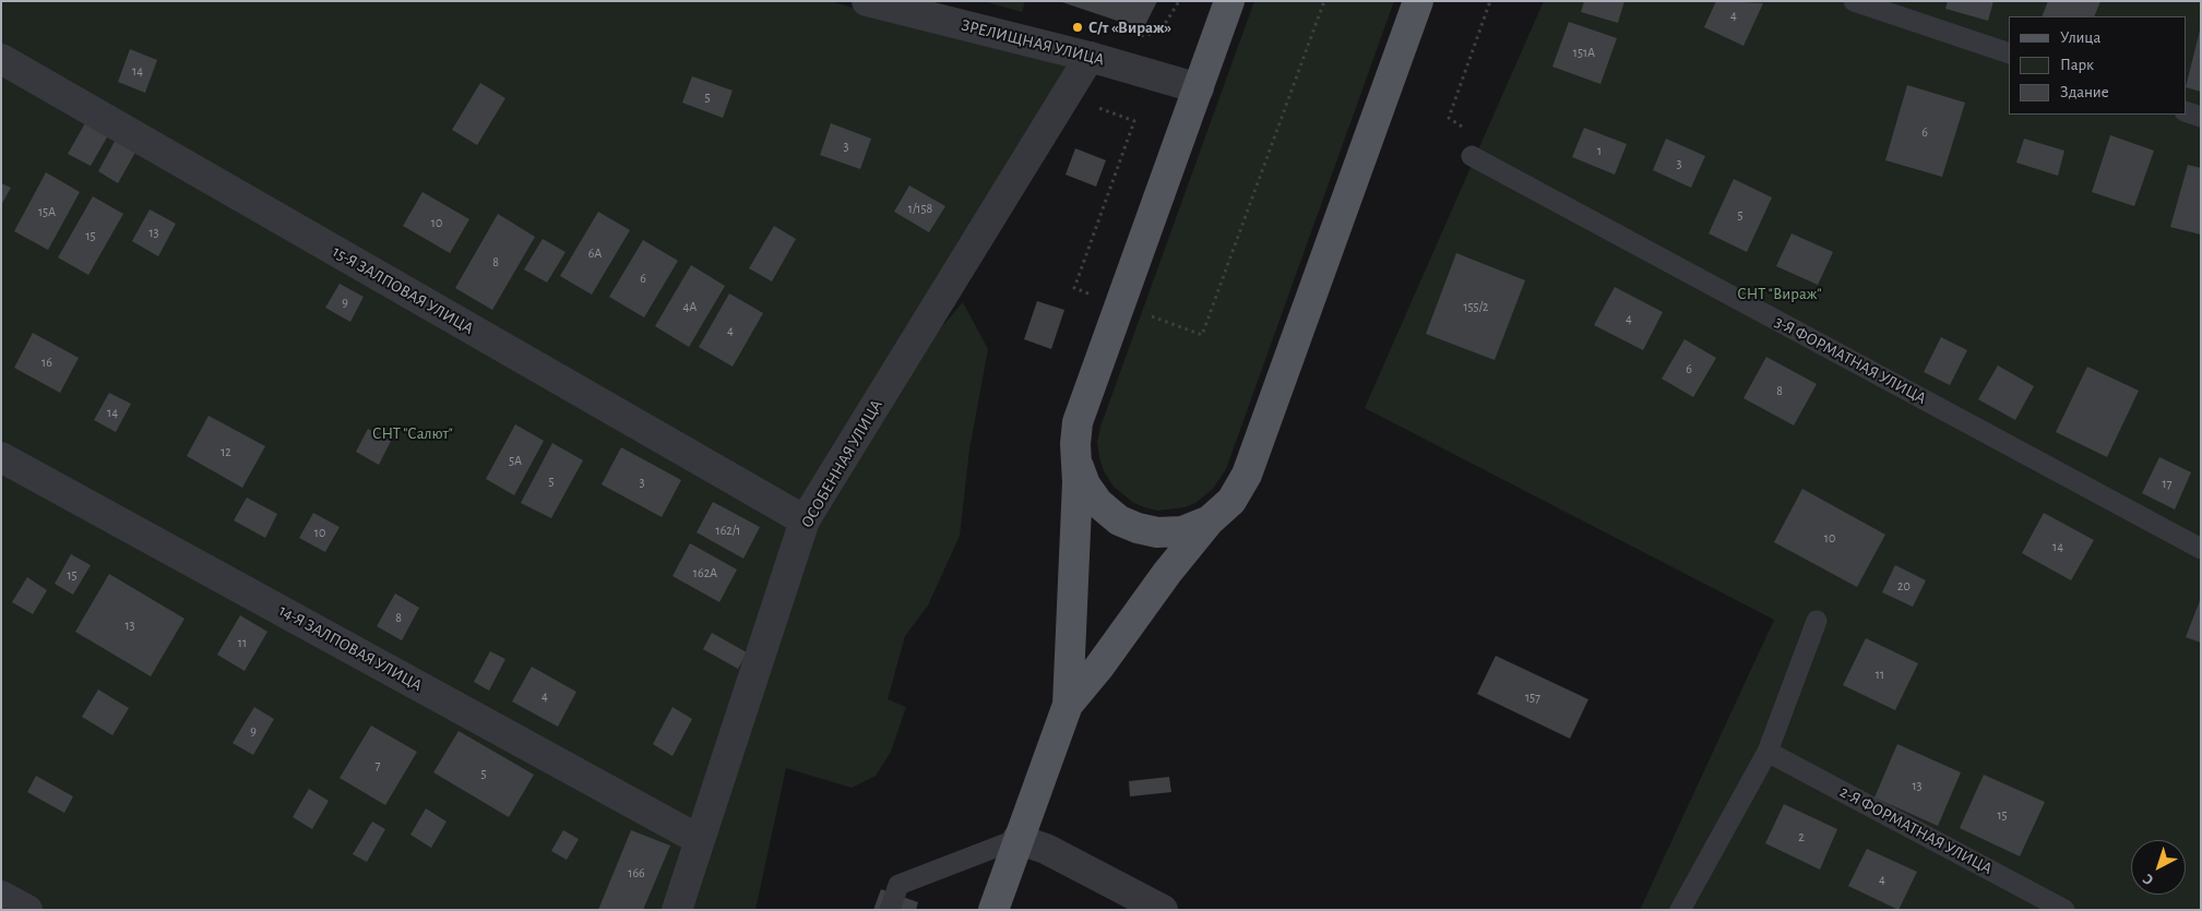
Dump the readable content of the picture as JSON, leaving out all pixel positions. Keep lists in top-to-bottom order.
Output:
{
  "streets": {
    "street": [
      "ЗРЕЛИЩНАЯ УЛИЦА",
      "15-Я ЗАЛПОВАЯ УЛИЦА",
      "ОСОБЕННАЯ УЛИЦА",
      "14-Я ЗАЛПОВАЯ УЛИЦА"
    ],
    "lane": ["3-Я ФОРМАТНАЯ УЛИЦА", "2-Я ФОРМАТНАЯ УЛИЦА"]
  },
  "crossings": [
    ["ЗРЕЛИЩНАЯ УЛИЦА", "ОСОБЕННАЯ УЛИЦА"],
    ["15-Я ЗАЛПОВАЯ УЛИЦА", "ОСОБЕННАЯ УЛИЦА"],
    ["ОСОБЕННАЯ УЛИЦА", "14-Я ЗАЛПОВАЯ УЛИЦА"]
  ],
  "parks": ["СНТ \"Вираж\"", "СНТ \"Салют\""],
  "places": ["С/т «Вираж»"],
  "house_numbers": [
    "4",
    "151А",
    "14",
    "5",
    "6",
    "3",
    "1",
    "3",
    "1/158",
    "15А",
    "5",
    "10",
    "13",
    "15",
    "6А",
    "8",
    "6",
    "9",
    "4А",
    "155/2",
    "4",
    "4",
    "16",
    "6",
    "8",
    "14",
    "12",
    "5А",
    "5",
    "3",
    "17",
    "162/1",
    "10",
    "10",
    "14",
    "162А",
    "15",
    "20",
    "8",
    "13",
    "11",
    "11",
    "4",
    "157",
    "9",
    "7",
    "5",
    "13",
    "15",
    "2",
    "166",
    "4"
  ],
  "legend": ["Улица", "Парк", "Здание"],
  "north": "bottom left"
}
